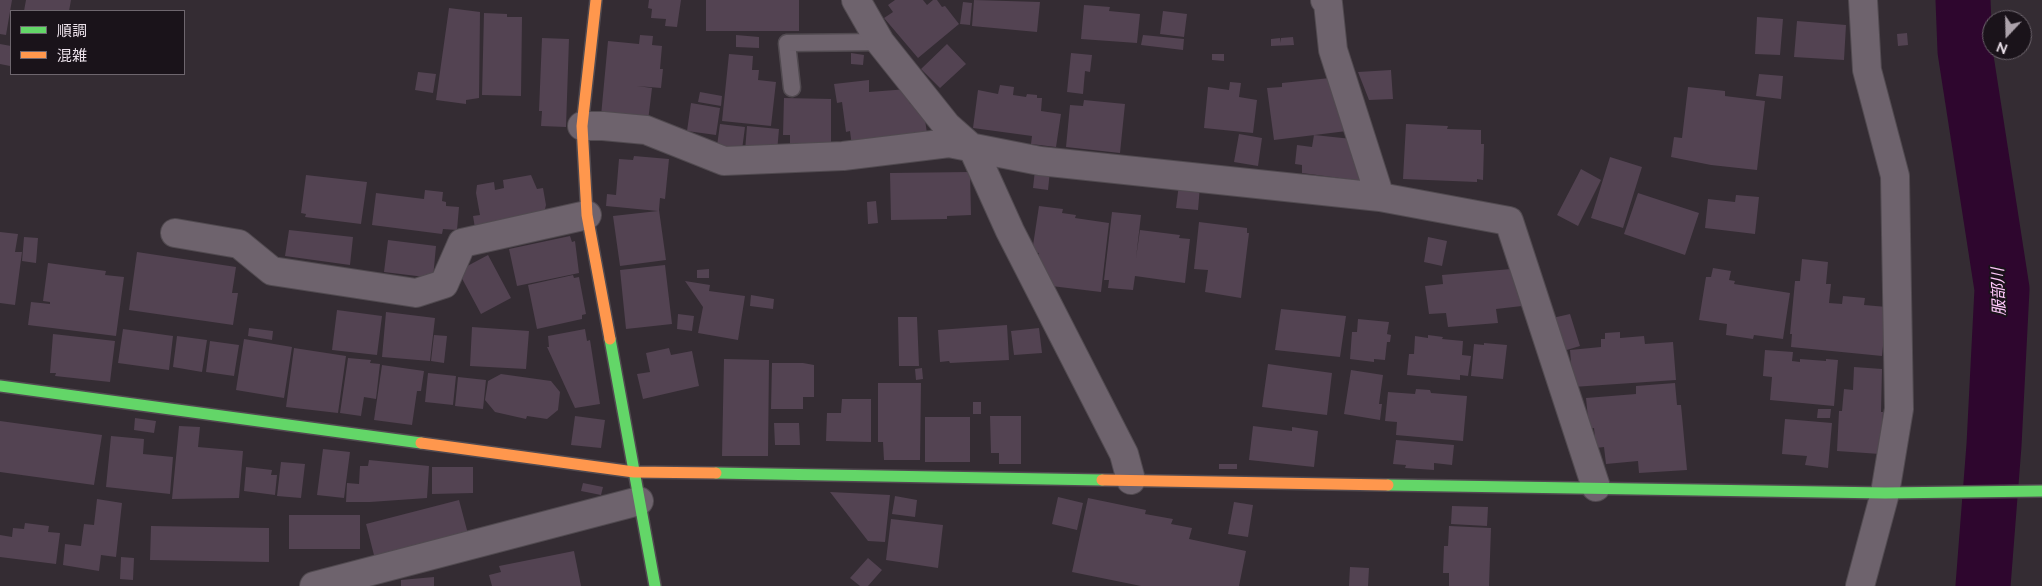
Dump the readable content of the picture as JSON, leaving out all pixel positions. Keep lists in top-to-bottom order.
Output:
{
  "water": ["服部川"],
  "legend": ["順調", "混雑"],
  "north": "bottom"
}
